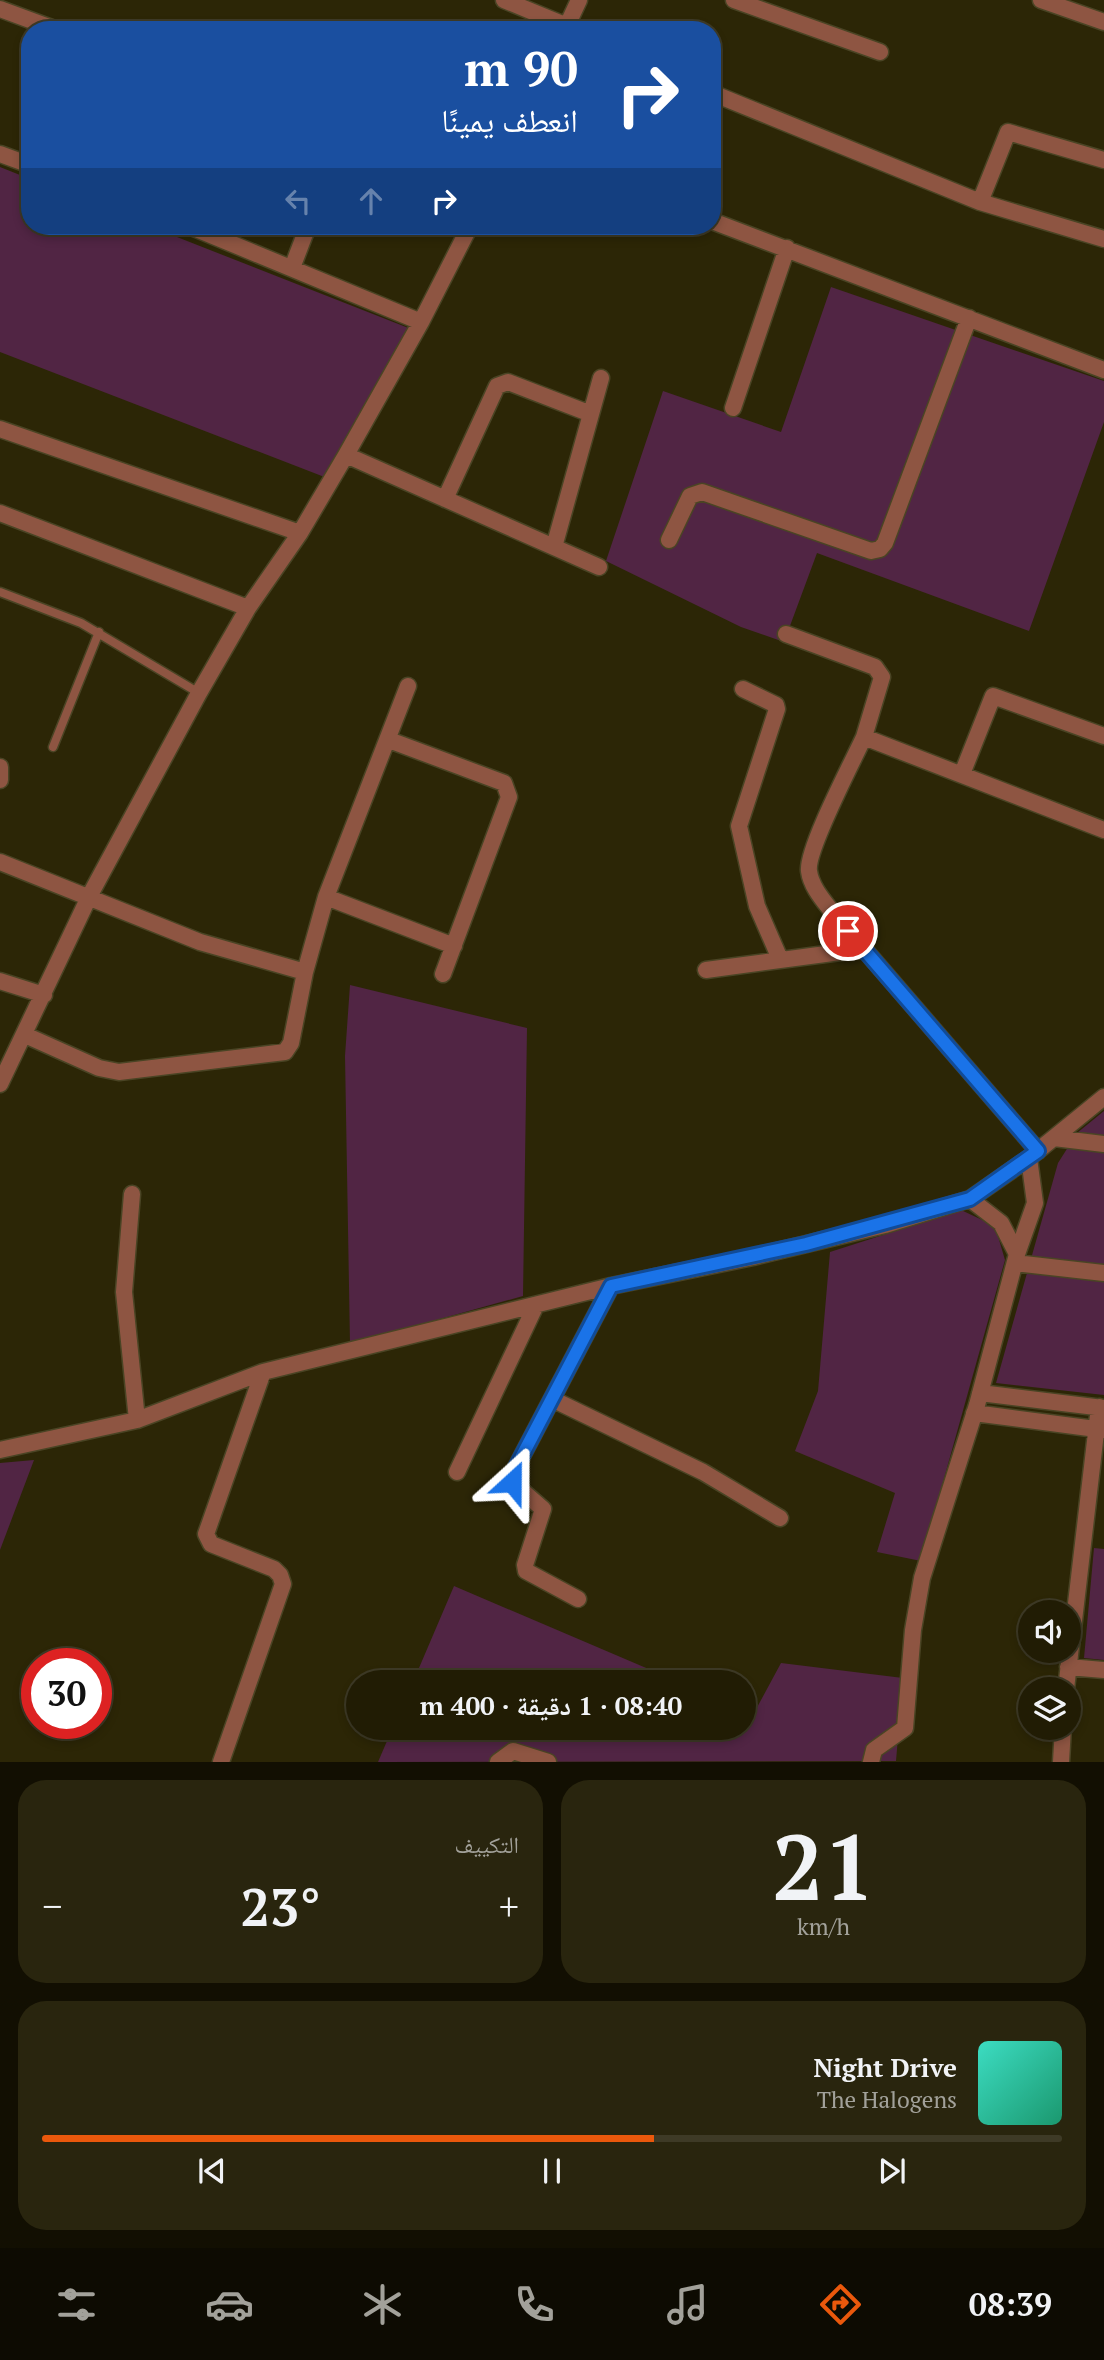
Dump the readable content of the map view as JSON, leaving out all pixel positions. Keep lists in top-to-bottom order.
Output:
{
  "page": {
    "turn": ["90 m", "انعطف يمينًا"],
    "limit": "30",
    "trip": "08:40 · 1 دقيقة · 400 m",
    "tile": [
      ["21", "km/h"],
      "التكييف"
    ],
    "heat": ["−", "23°", "+"],
    "song": ["Night Drive", "The Halogens"],
    "tabs": "08:39"
  }
}
